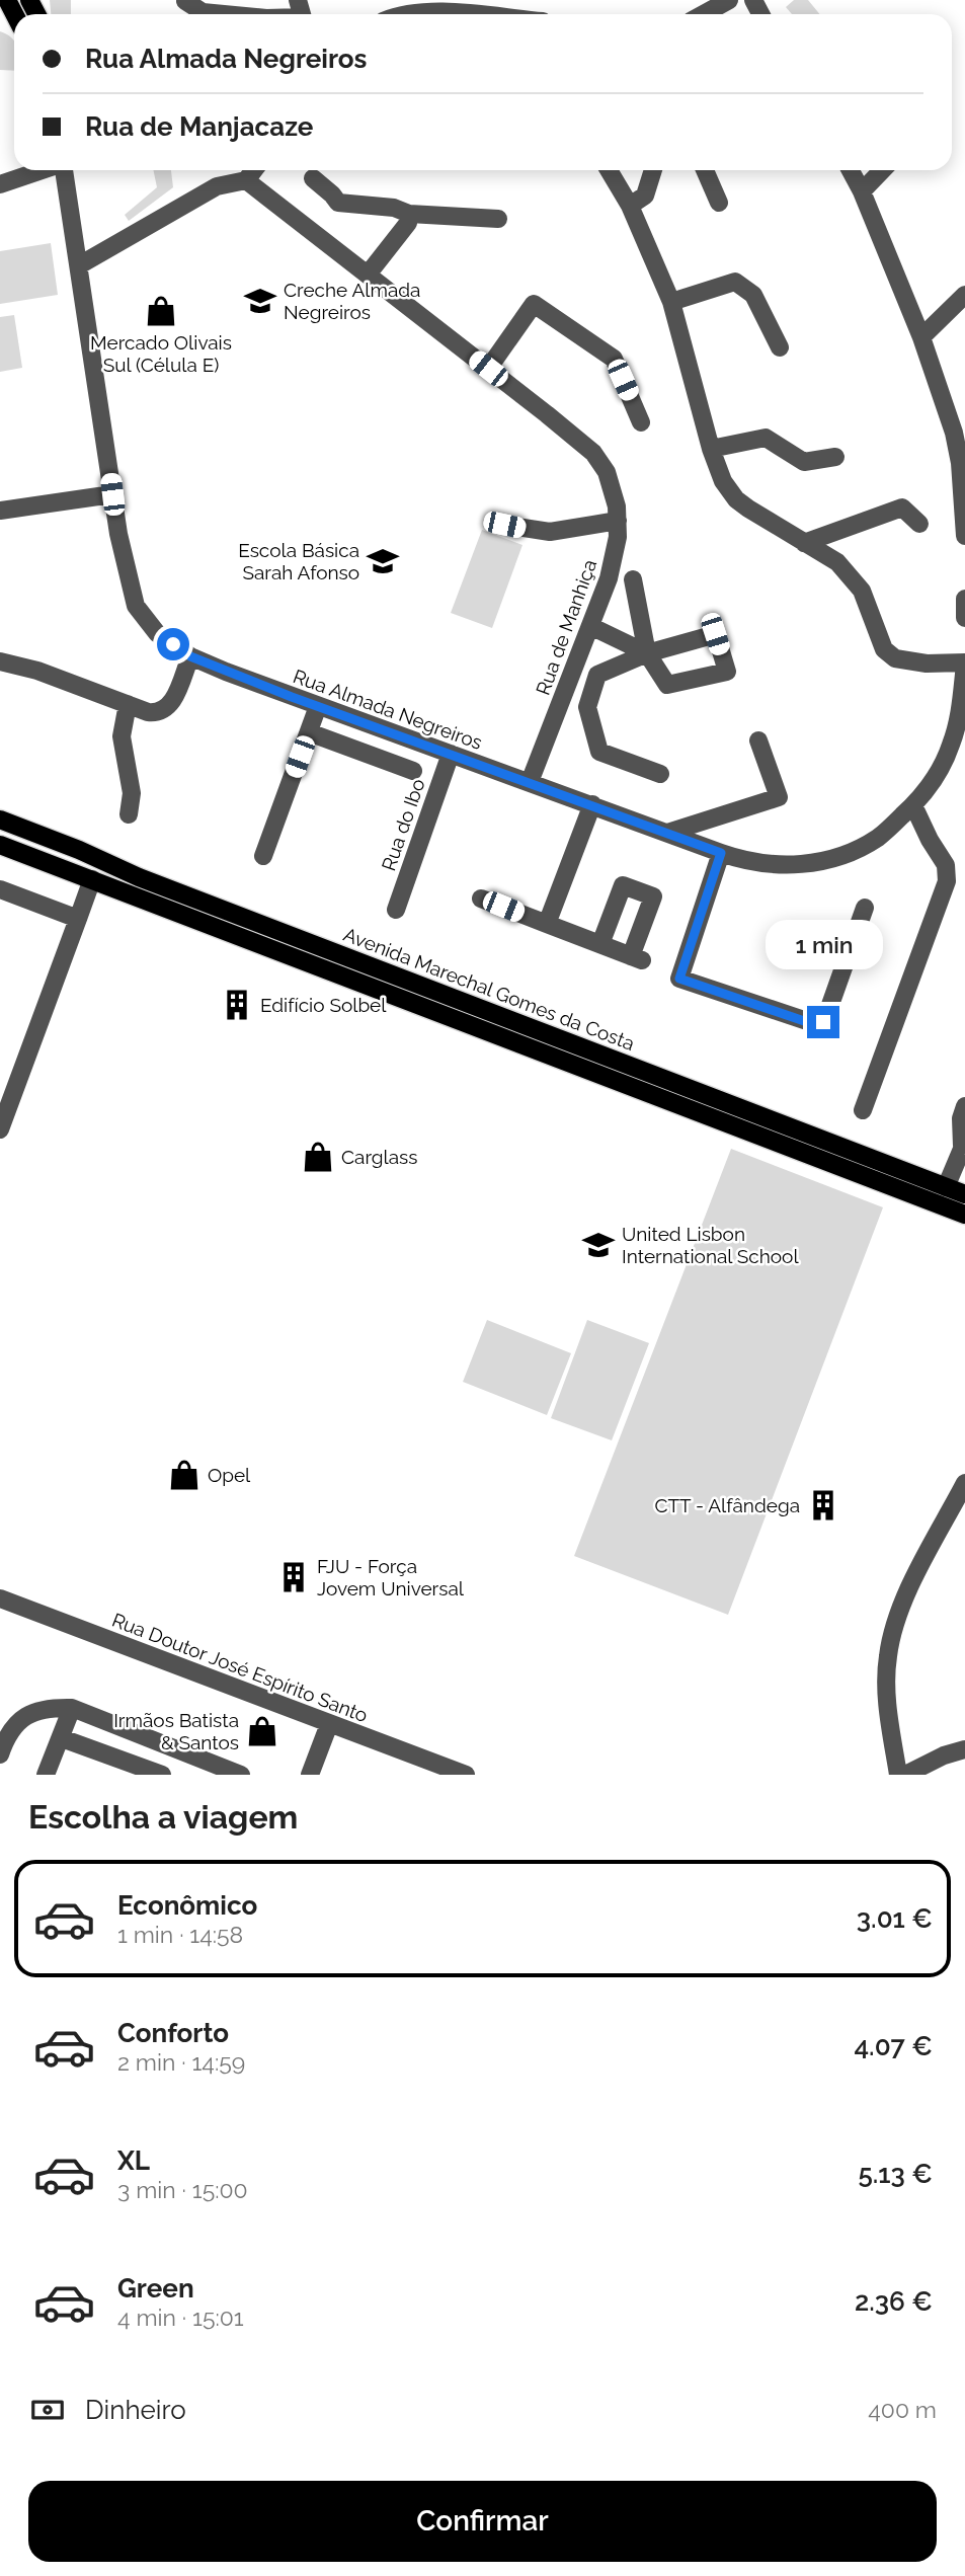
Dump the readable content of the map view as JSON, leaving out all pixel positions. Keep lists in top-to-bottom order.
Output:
{
  "streets": {
    "main road": ["Avenida Marechal Gomes da Costa"],
    "street": [
      "Rua de Manhiça",
      "Rua Almada Negreiros",
      "Rua do Ibo",
      "Rua Doutor José Espírito Santo"
    ]
  },
  "crossings": [
    ["Rua de Manhiça", "Rua Almada Negreiros"],
    ["Rua Almada Negreiros", "Rua do Ibo"]
  ],
  "places": {
    "school or university": ["Creche Almada Negreiros", "Escola Básica Sarah Afonso", "United Lisbon International School"],
    "shop": [
      "Mercado Olivais Sul (Célula E)",
      "Carglass",
      "Opel",
      "Irmãos Batista & Santos"
    ],
    "building": ["Edifício Solbel", "CTT - Alfândega", "FJU - Força Jovem Universal"]
  },
  "page": {
    "banner": ["Rua Almada Negreiros", "Rua de Manjacaze"],
    "bubble": "1 min",
    "heading": "Escolha a viagem",
    "list": [
      {
        "name": "Econômico",
        "note": "1 min · 14:58",
        "value": "3.01 €"
      },
      {
        "name": "Conforto",
        "note": "2 min · 14:59",
        "value": "4.07 €"
      },
      {
        "name": "XL",
        "note": "3 min · 15:00",
        "value": "5.13 €"
      },
      {
        "name": "Green",
        "note": "4 min · 15:01",
        "value": "2.36 €"
      }
    ],
    "pay": ["Dinheiro", "400 m"],
    "buttons": "Confirmar"
  }
}
